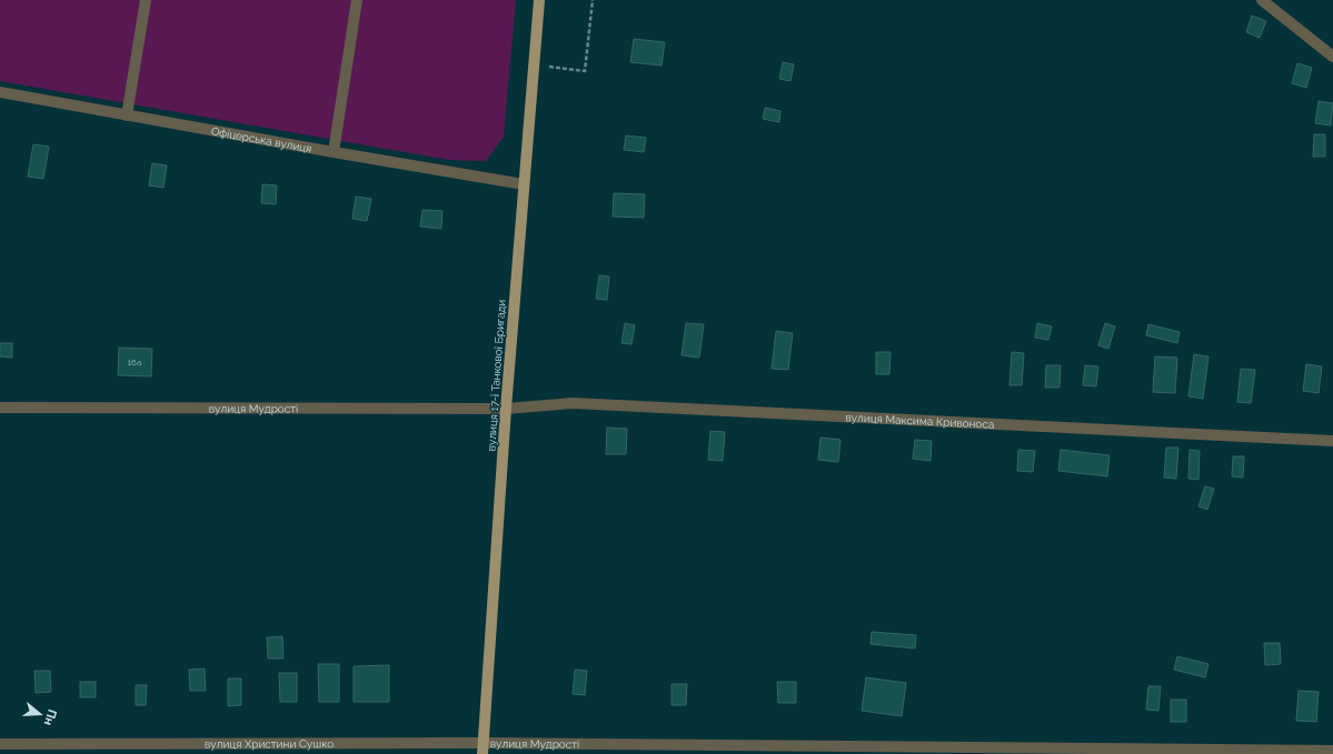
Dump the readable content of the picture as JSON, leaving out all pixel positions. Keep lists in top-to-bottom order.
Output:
{
  "streets": {
    "main road": ["вулиця 17-ї Танкової Бригади"],
    "street": [
      "Офіцерська вулиця",
      "вулиця Мудрості",
      "вулиця Максима Кривоноса",
      "вулиця Христини Сушко"
    ]
  },
  "crossings": [
    ["Офіцерська вулиця", "вулиця 17-ї Танкової Бригади"],
    ["вулиця 17-ї Танкової Бригади", "вулиця Мудрості"],
    ["вулиця 17-ї Танкової Бригади", "вулиця Максима Кривоноса"],
    ["вулиця 17-ї Танкової Бригади", "вулиця Христини Сушко"],
    ["вулиця Мудрості", "вулиця Максима Кривоноса"],
    ["вулиця Мудрості", "вулиця Христини Сушко"]
  ],
  "house_numbers": ["16а"],
  "north": "right"
}
